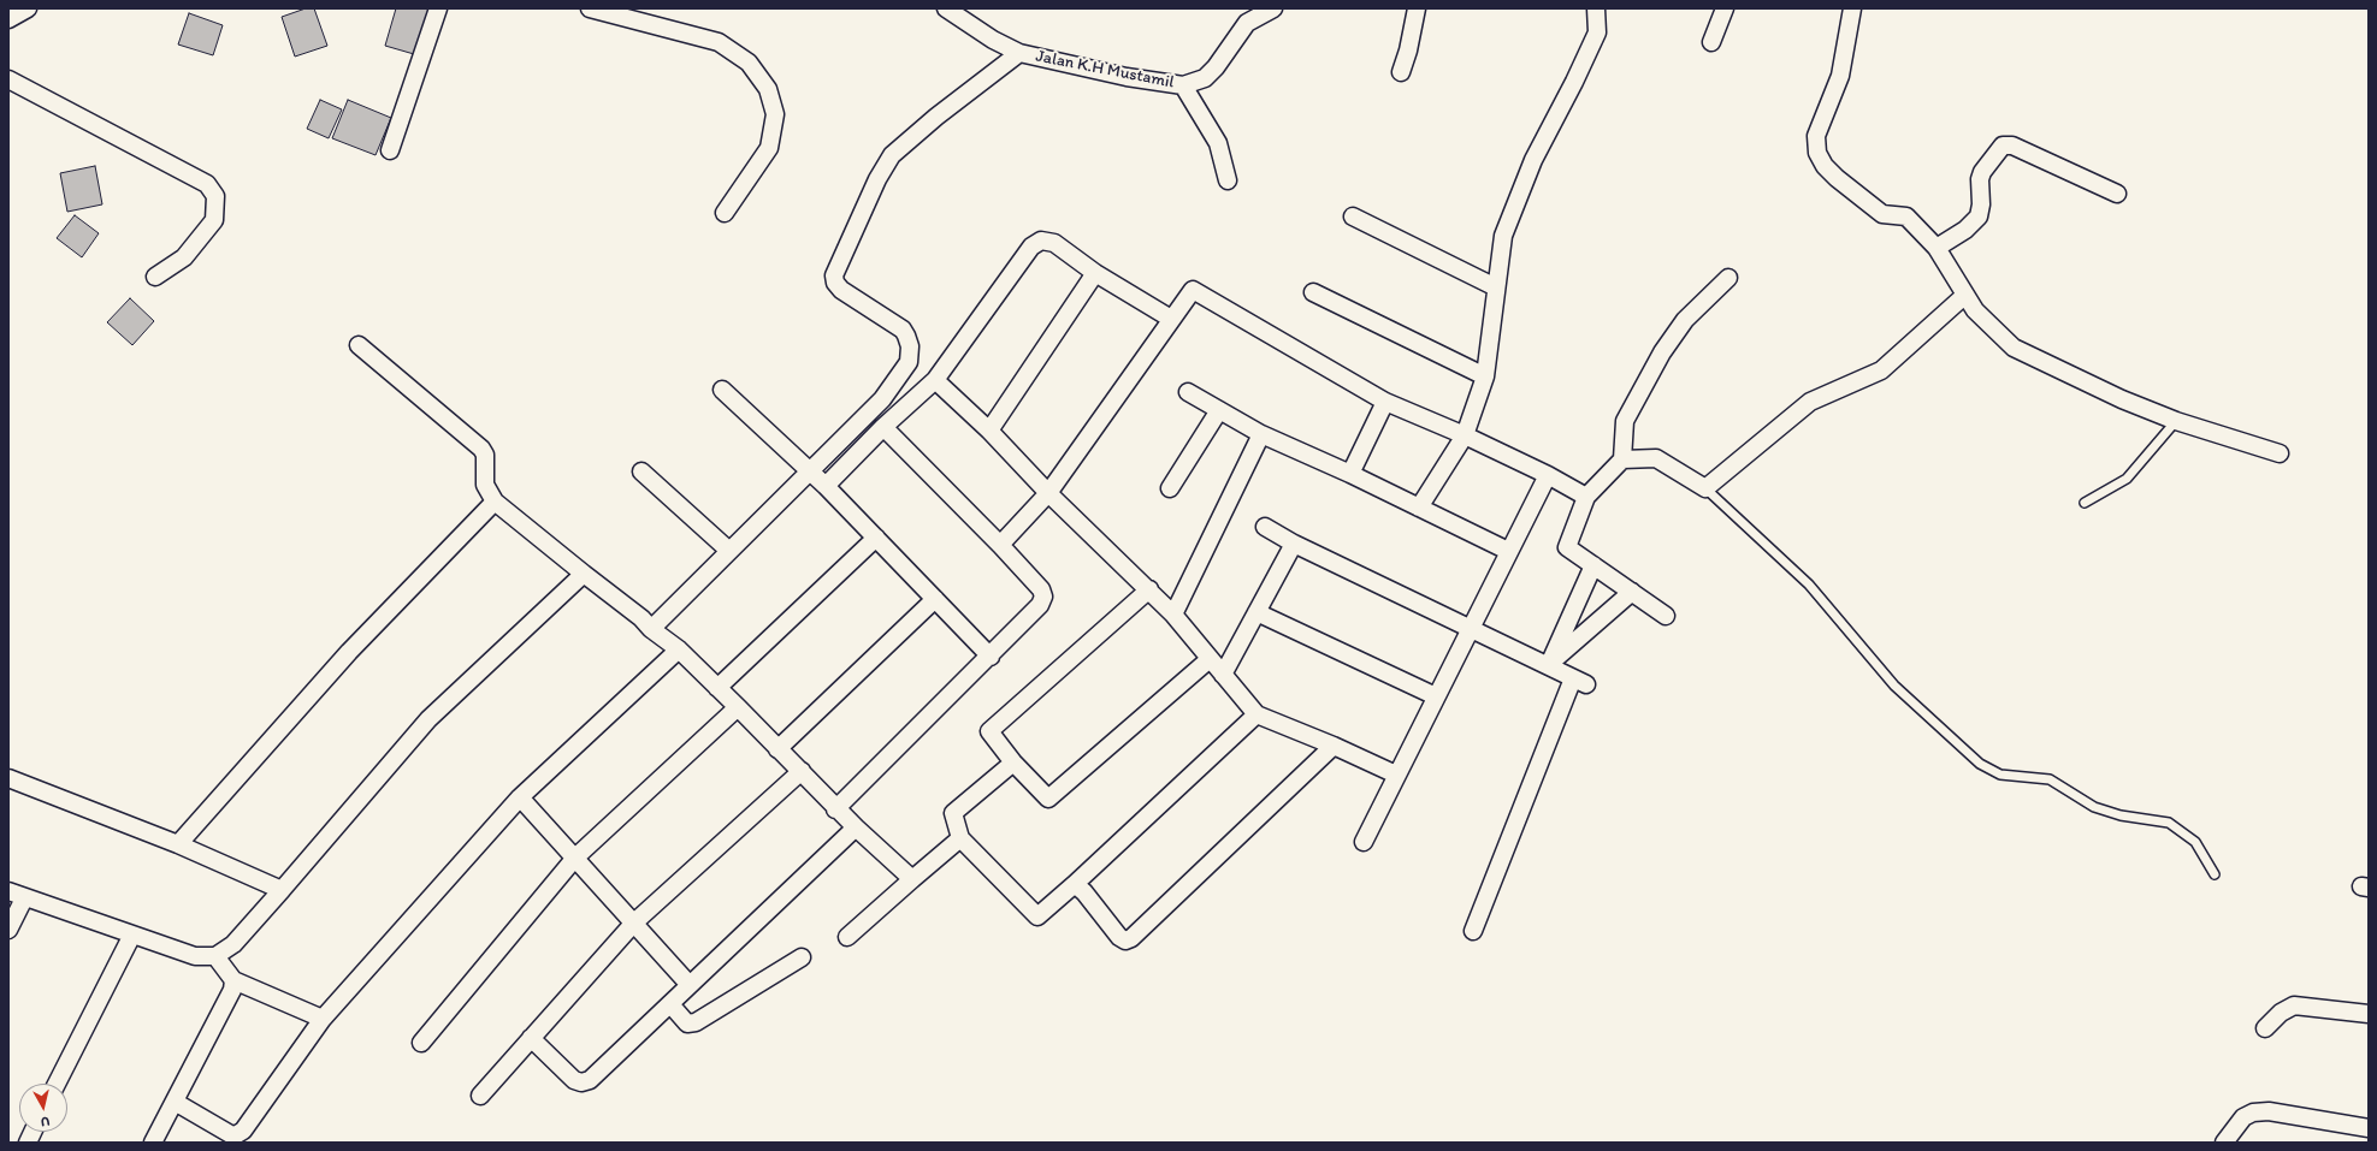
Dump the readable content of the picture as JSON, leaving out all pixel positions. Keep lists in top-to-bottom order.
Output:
{
  "streets": {
    "street": ["Jalan K.H Mustamil"]
  },
  "north": "bottom"
}
